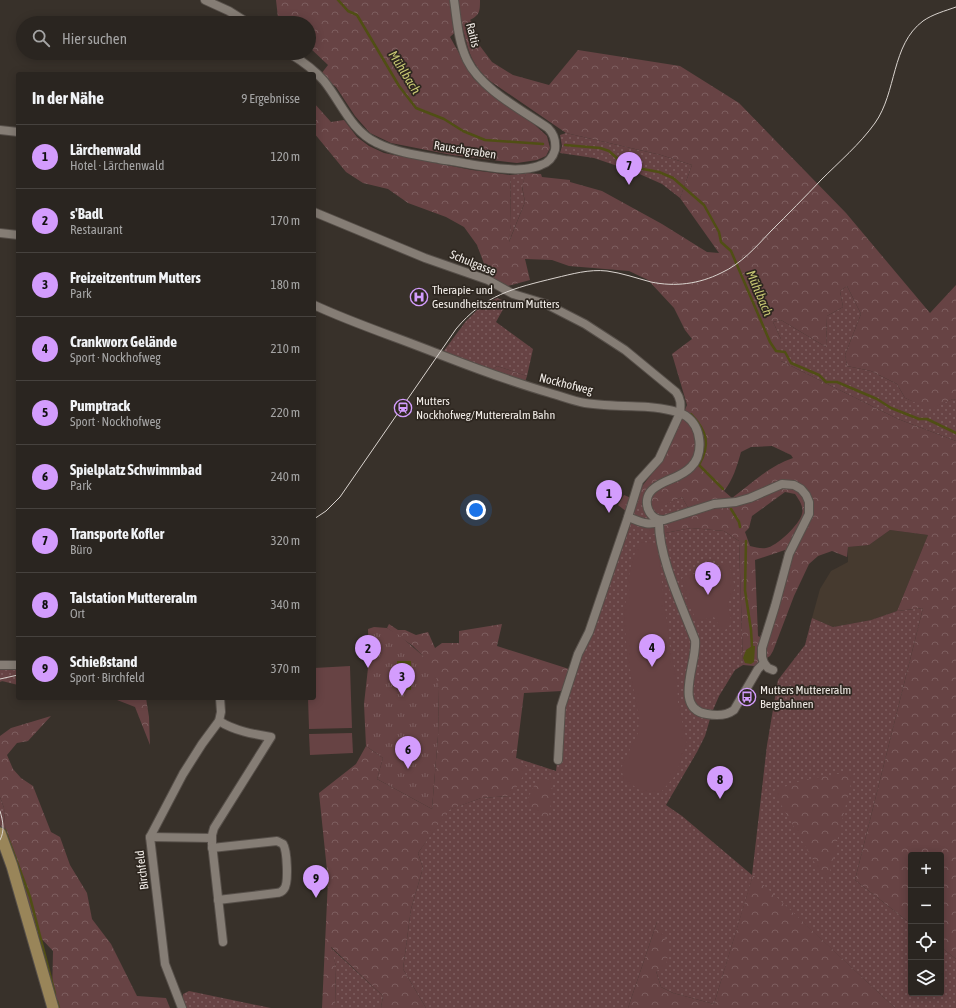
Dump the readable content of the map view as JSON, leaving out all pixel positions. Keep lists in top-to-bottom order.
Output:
{
  "streets": {
    "street": [
      "Raitis",
      "Rauschgraben",
      "Schulgasse",
      "Nockhofweg",
      "Birchfeld"
    ]
  },
  "crossings": [
    ["Raitis", "Rauschgraben"],
    ["Schulgasse", "Nockhofweg"]
  ],
  "water": ["Mühlbach"],
  "places": {
    "hospital": ["Therapie- und Gesundheitszentrum Mutters"],
    "station": ["Mutters Nockhofweg/Muttereralm Bahn"],
    "bus stop": ["Mutters Muttereralm Bergbahnen"]
  },
  "page": {
    "search": "Hier suchen",
    "heading": ["In der Nähe", "9 Ergebnisse"],
    "list": [
      {
        "mark": "1",
        "name": "Lärchenwald",
        "note": "Hotel · Lärchenwald",
        "value": "120 m"
      },
      {
        "mark": "2",
        "name": "s'Badl",
        "note": "Restaurant",
        "value": "170 m"
      },
      {
        "mark": "3",
        "name": "Freizeitzentrum Mutters",
        "note": "Park",
        "value": "180 m"
      },
      {
        "mark": "4",
        "name": "Crankworx Gelände",
        "note": "Sport · Nockhofweg",
        "value": "210 m"
      },
      {
        "mark": "5",
        "name": "Pumptrack",
        "note": "Sport · Nockhofweg",
        "value": "220 m"
      },
      {
        "mark": "6",
        "name": "Spielplatz Schwimmbad",
        "note": "Park",
        "value": "240 m"
      },
      {
        "mark": "7",
        "name": "Transporte Kofler",
        "note": "Büro",
        "value": "320 m"
      },
      {
        "mark": "8",
        "name": "Talstation Muttereralm",
        "note": "Ort",
        "value": "340 m"
      },
      {
        "mark": "9",
        "name": "Schießstand",
        "note": "Sport · Birchfeld",
        "value": "370 m"
      }
    ],
    "pins": [
      "7",
      "1",
      "5",
      "4",
      "2",
      "3",
      "6",
      "8",
      "9"
    ],
    "map_buttons": ["+", "−"]
  }
}
